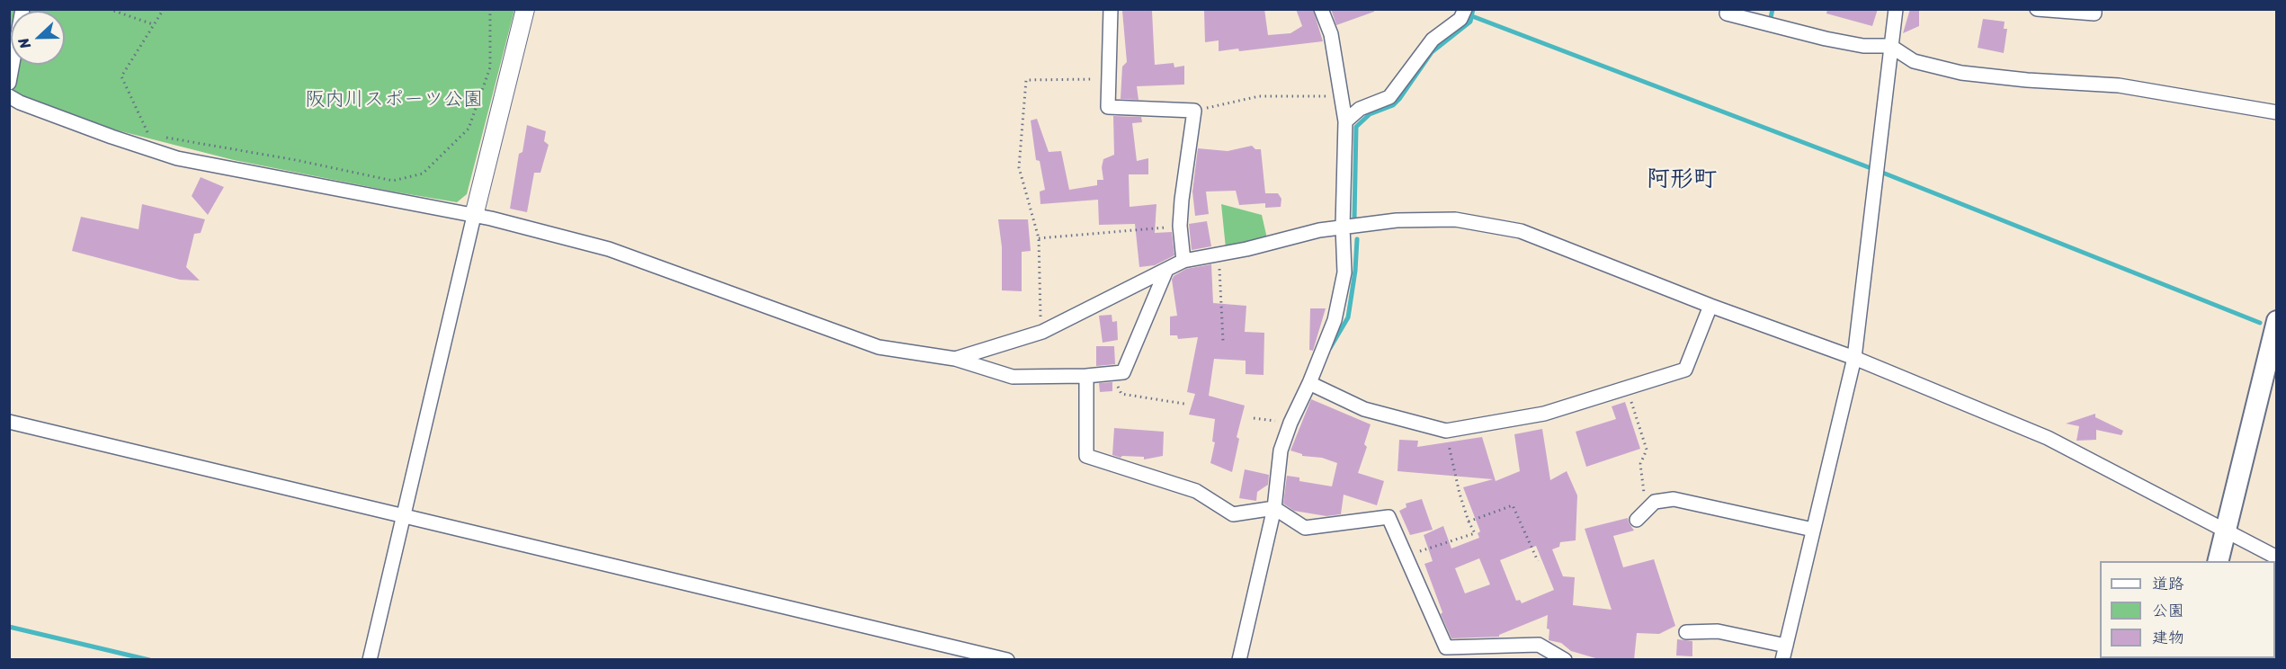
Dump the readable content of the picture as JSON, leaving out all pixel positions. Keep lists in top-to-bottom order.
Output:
{
  "districts": ["阿形町"],
  "parks": ["阪内川スポーツ公園"],
  "legend": ["道路", "公園", "建物"],
  "north": "left"
}
